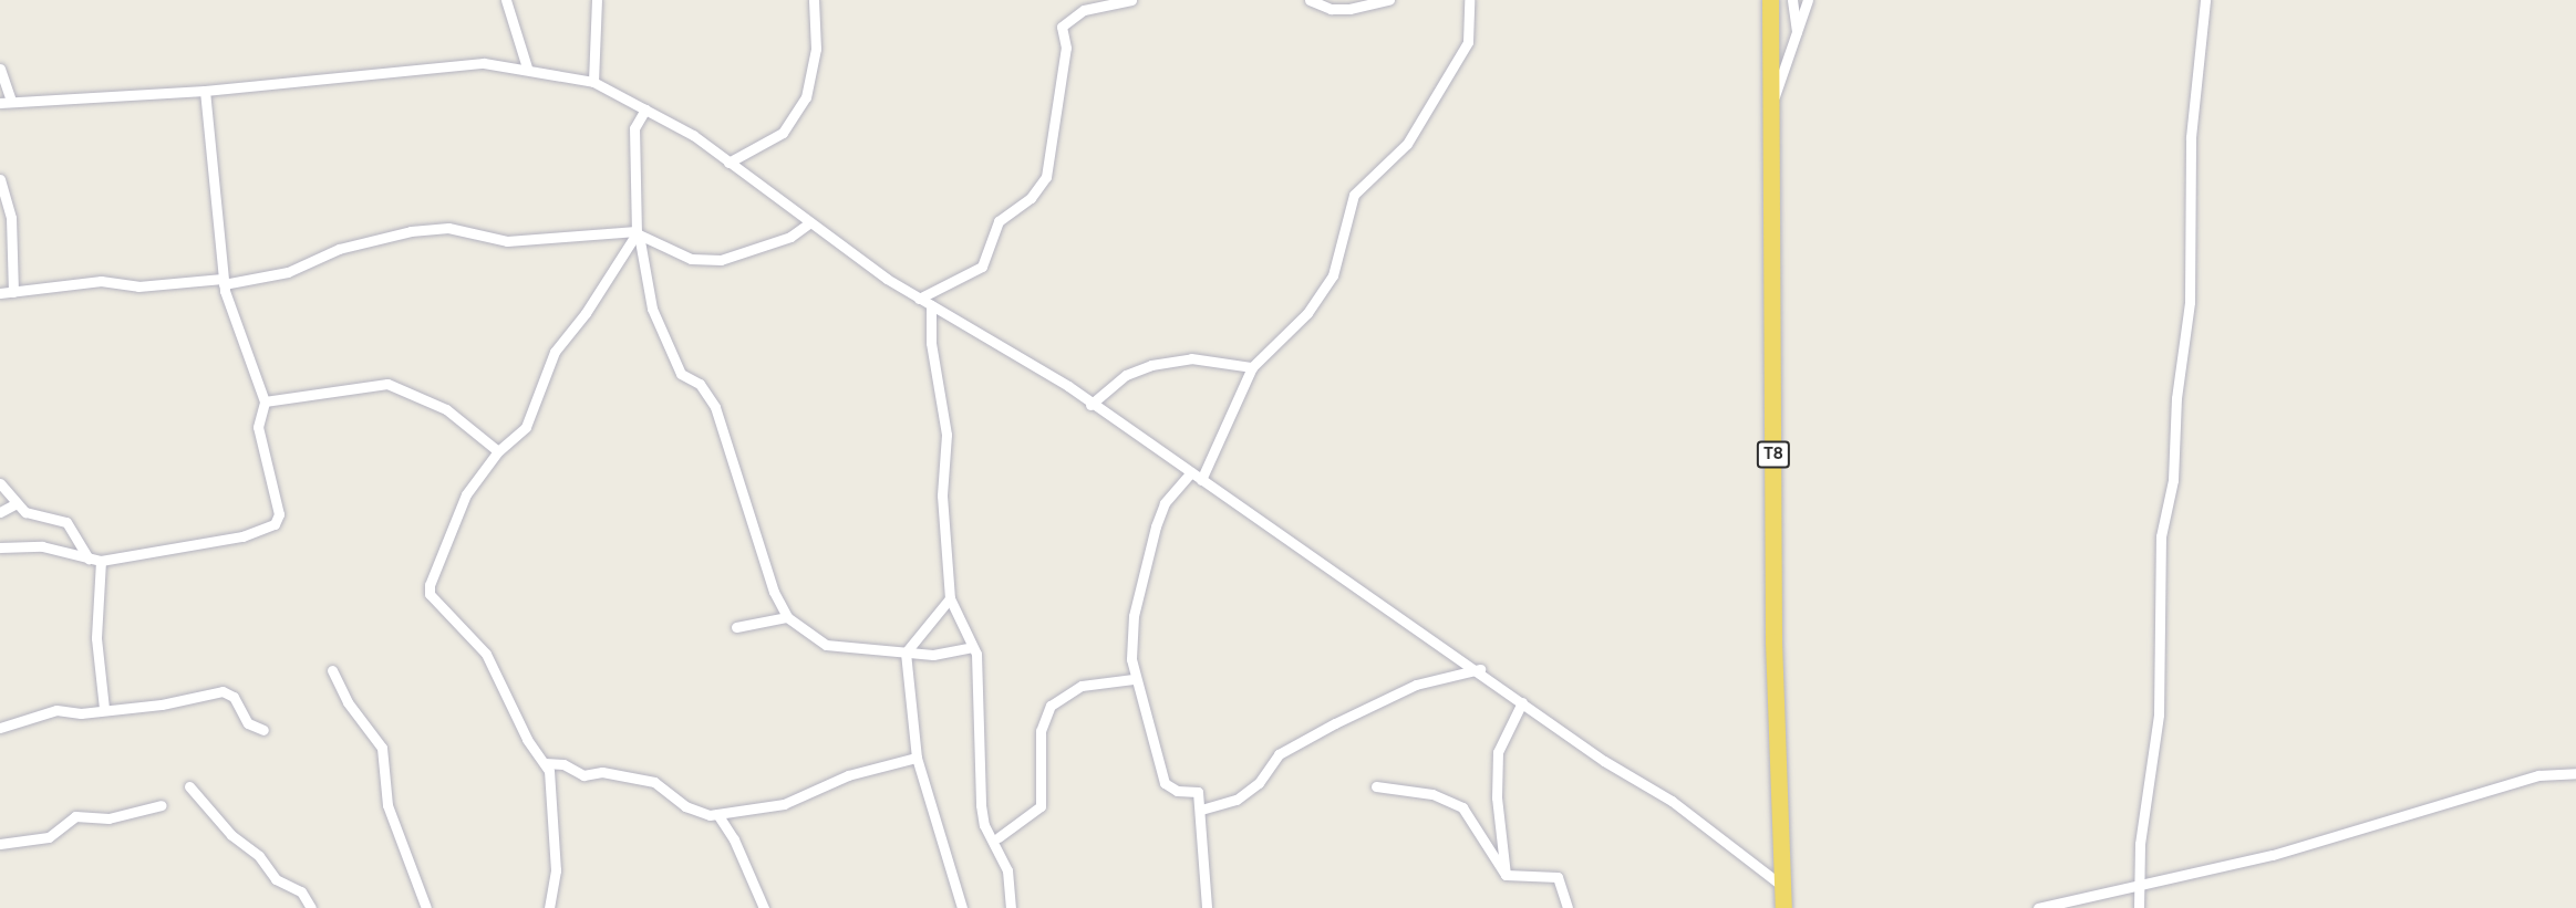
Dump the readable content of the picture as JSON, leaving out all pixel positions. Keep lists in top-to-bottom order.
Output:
{
  "streets": {
    "highway": ["T8"]
  }
}
